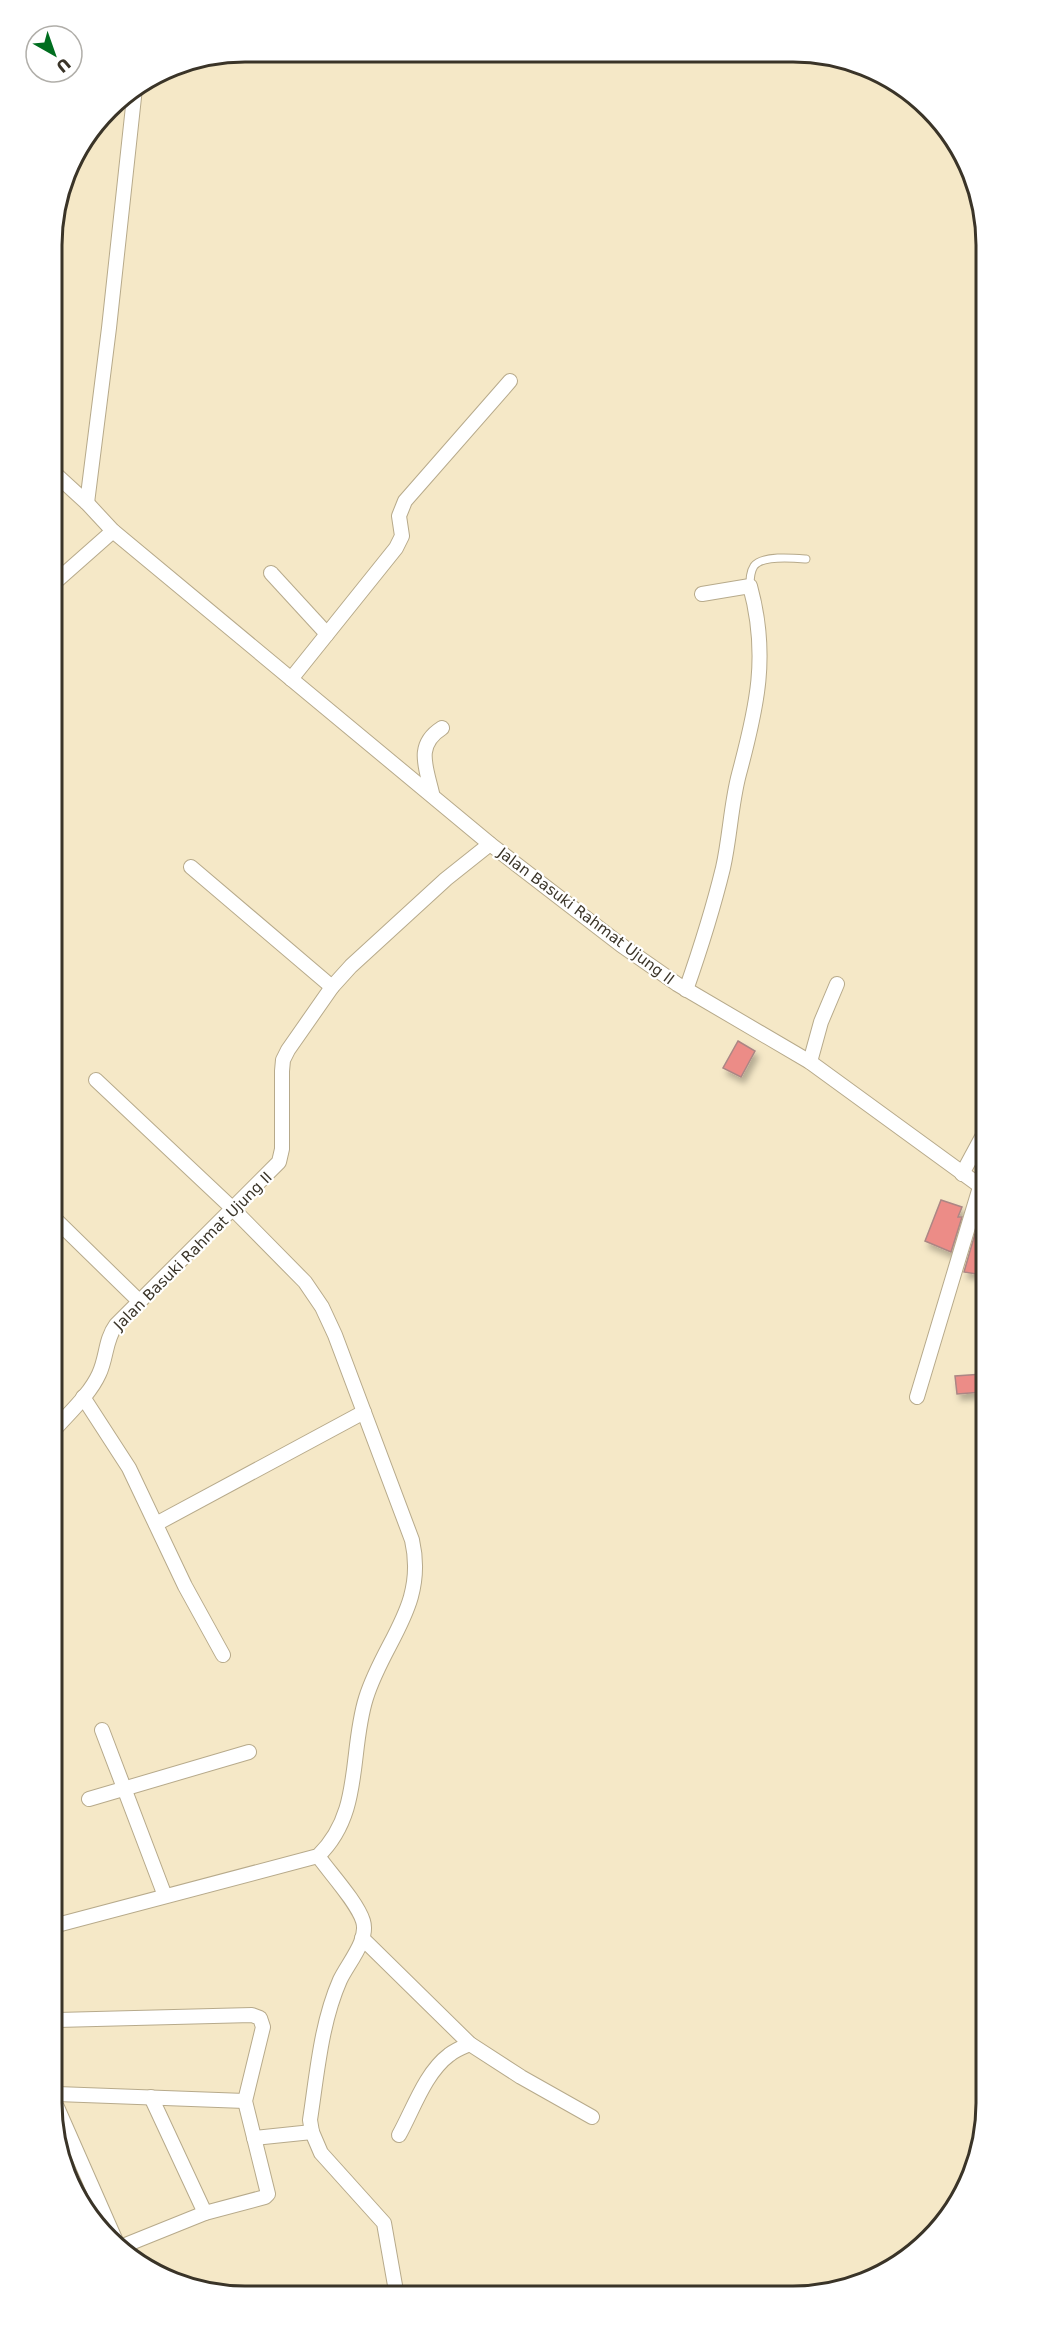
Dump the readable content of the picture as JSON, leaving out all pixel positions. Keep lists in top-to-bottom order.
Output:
{
  "streets": {
    "street": ["Jalan Basuki Rahmat Ujung II"]
  },
  "north": "bottom right"
}
